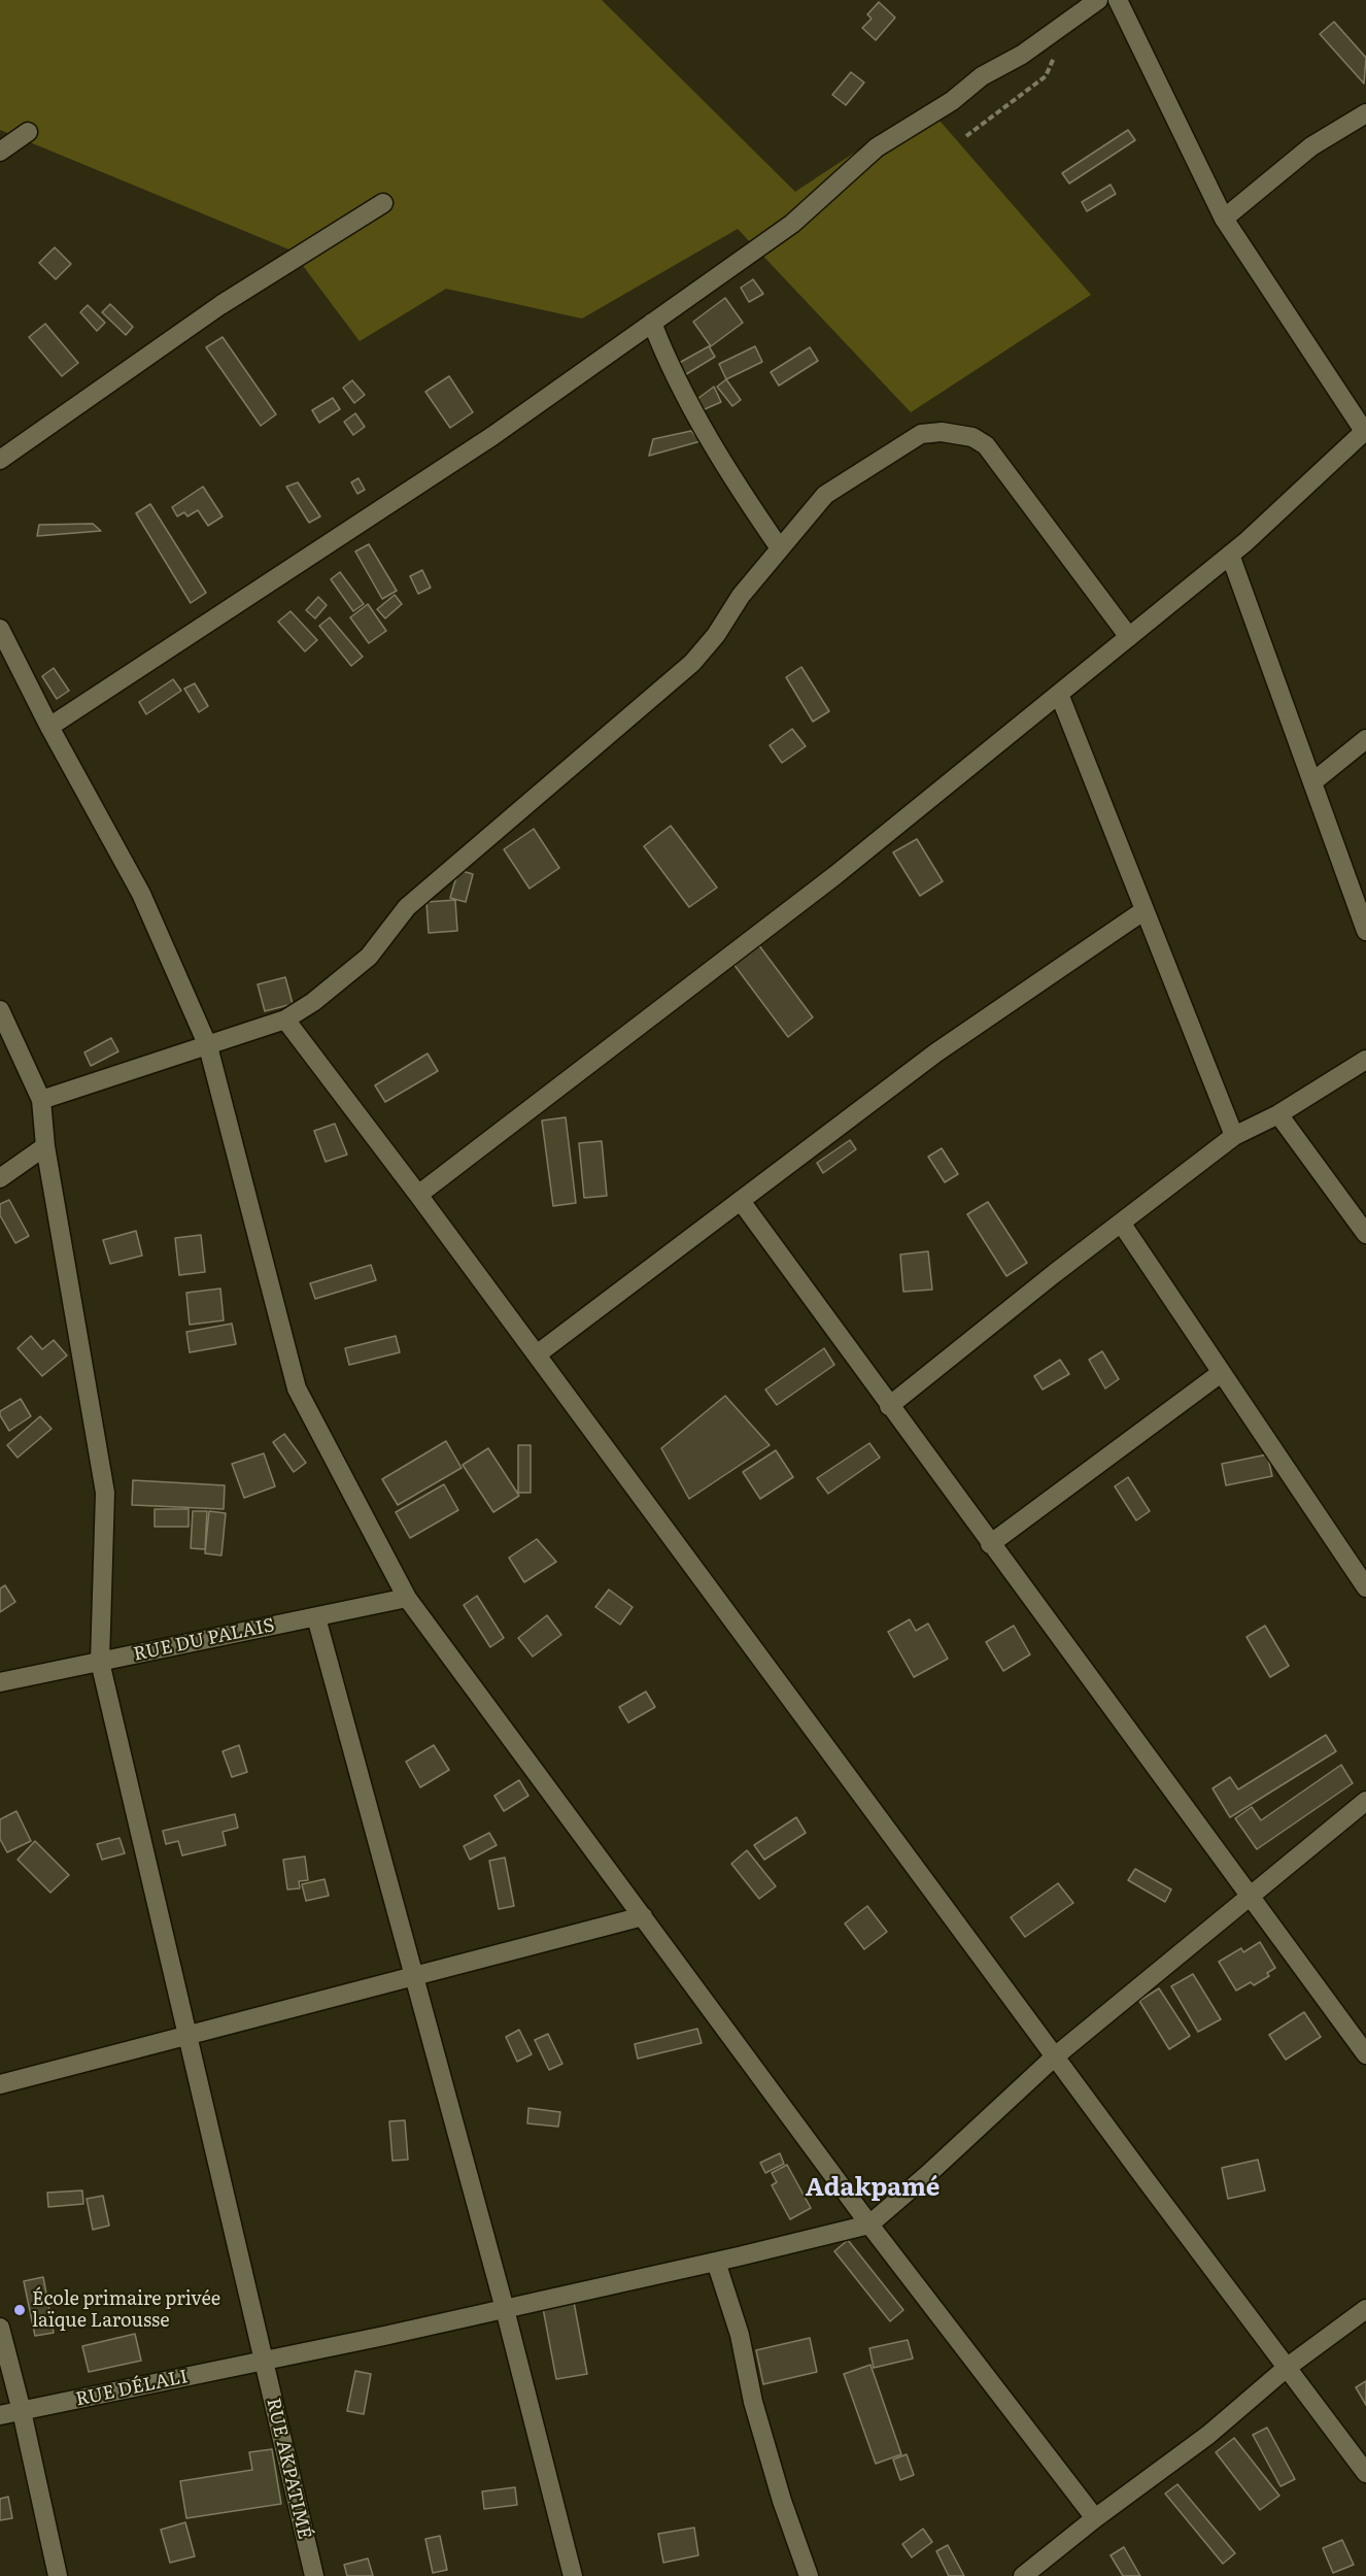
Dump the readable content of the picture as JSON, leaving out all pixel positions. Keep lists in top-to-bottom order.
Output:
{
  "streets": {
    "street": ["RUE DU PALAIS", "RUE DÉLALI", "RUE AKPATIMÉ"]
  },
  "crossings": [
    ["RUE DU PALAIS", "RUE AKPATIMÉ"],
    ["RUE DÉLALI", "RUE AKPATIMÉ"]
  ],
  "districts": ["Adakpamé"],
  "places": ["École primaire privée laïque Larousse"]
}
